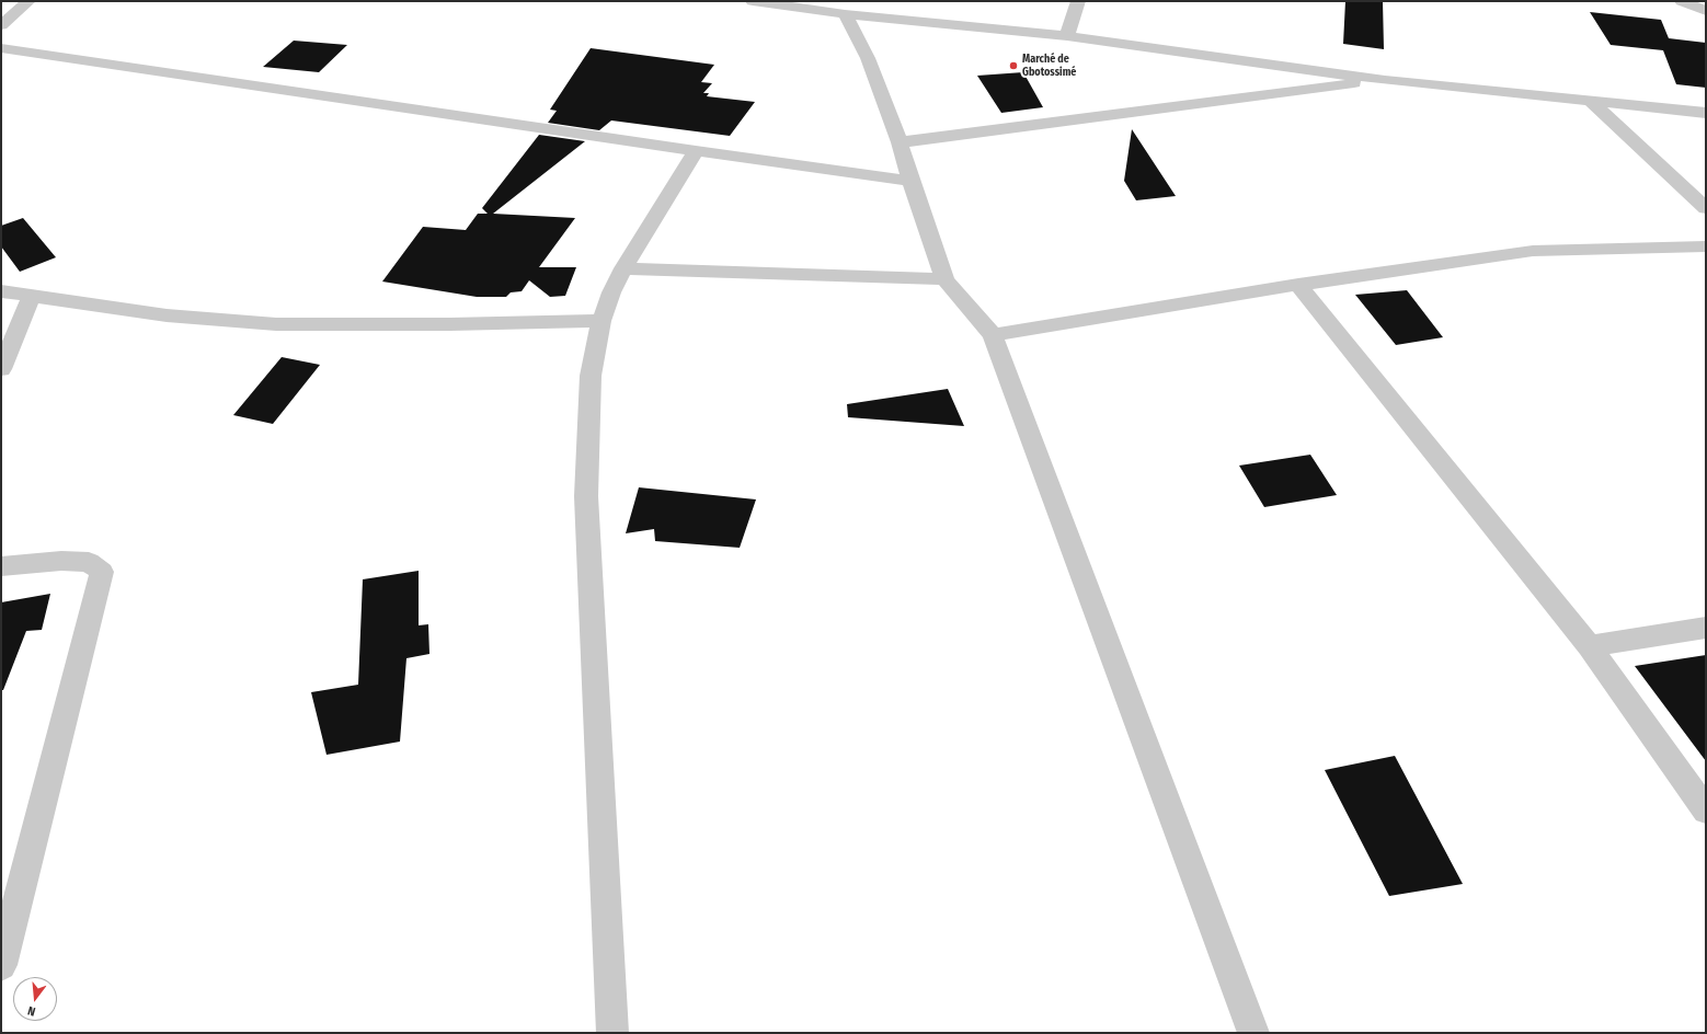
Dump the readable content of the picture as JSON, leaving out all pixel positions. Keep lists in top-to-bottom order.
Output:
{
  "places": ["Marché de Gbotossimé"],
  "north": "bottom"
}
